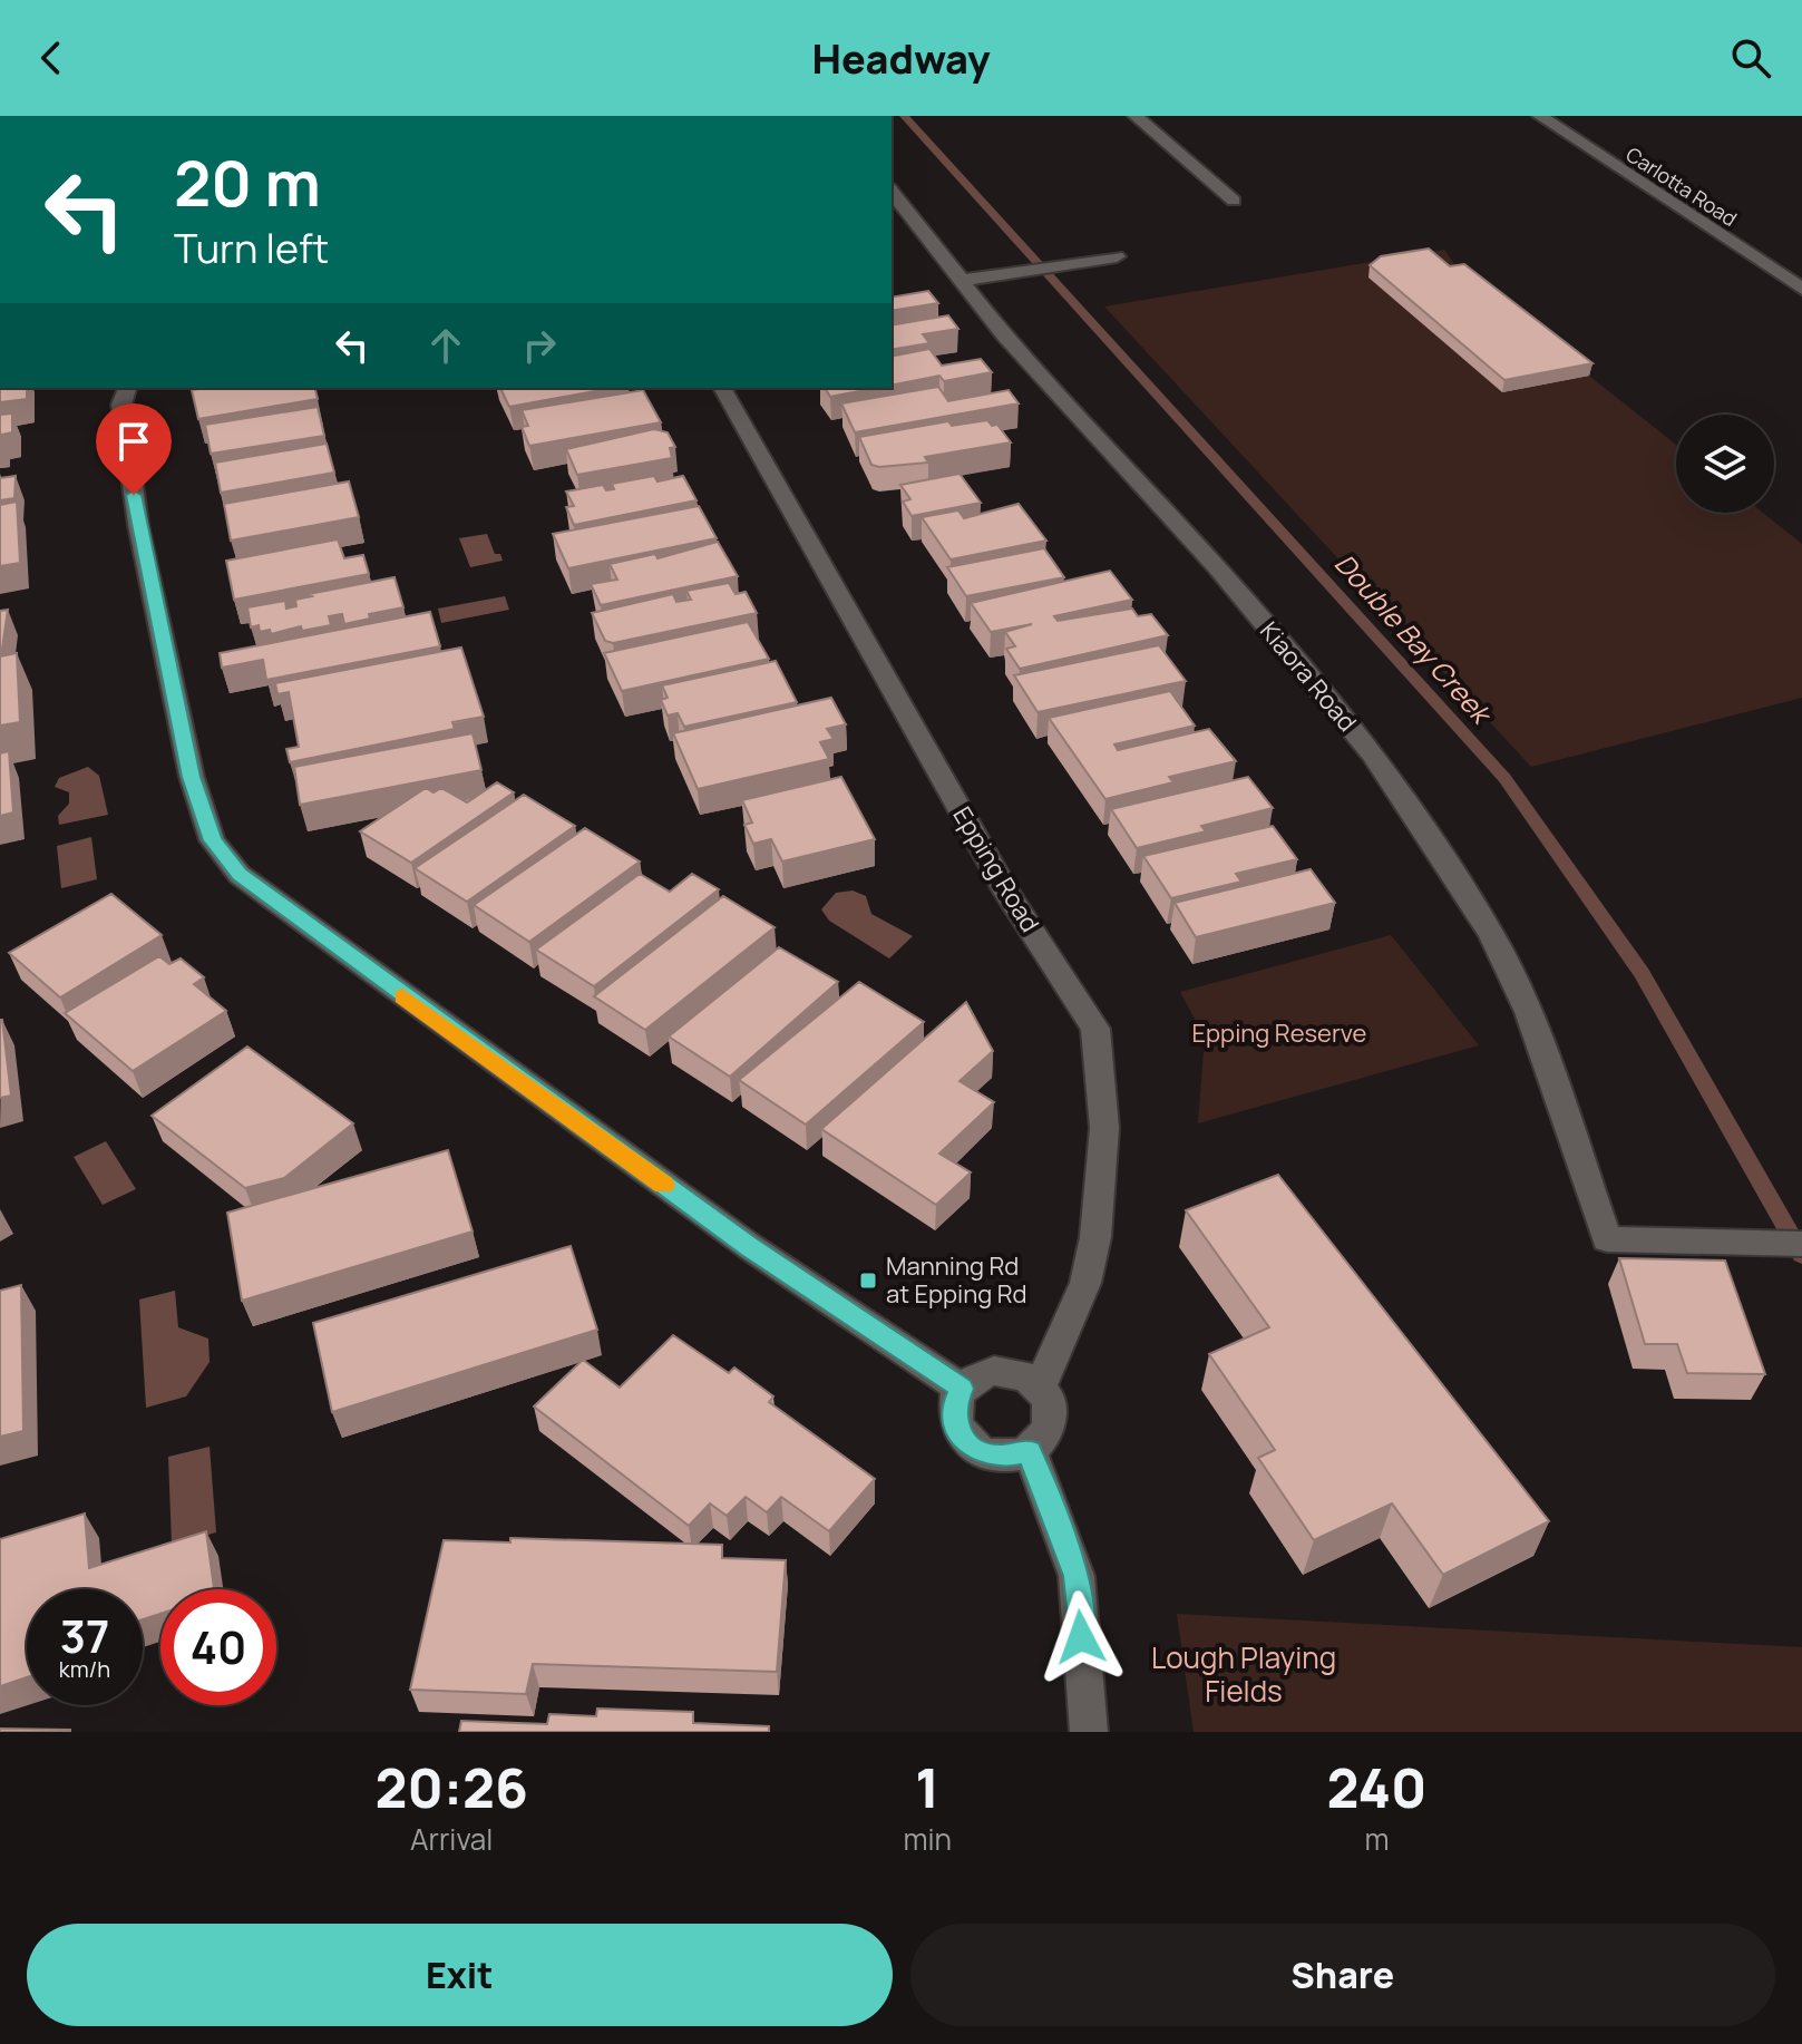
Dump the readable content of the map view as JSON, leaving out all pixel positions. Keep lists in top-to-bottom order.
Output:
{
  "streets": {
    "street": ["Carlotta Road", "Kiaora Road", "Epping Road"]
  },
  "water": ["Double Bay Creek"],
  "parks": ["Epping Reserve", "Lough Playing Fields"],
  "places": {
    "transit": ["Manning Rd at Epping Rd"]
  },
  "page": {
    "header": "Headway",
    "turn": ["20 m", "Turn left"],
    "speed": "37 km/h",
    "limit": "40",
    "eta": [
      "20:26",
      "Arrival",
      "1",
      "min",
      "240",
      "m"
    ],
    "buttons": ["Exit", "Share"]
  }
}
